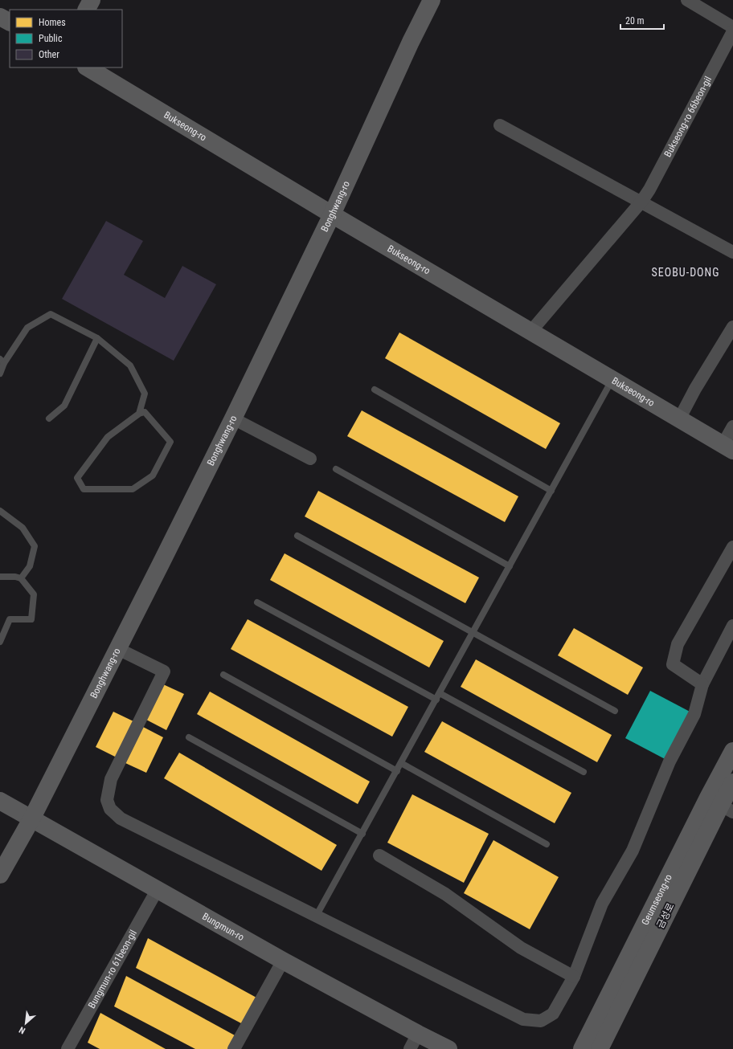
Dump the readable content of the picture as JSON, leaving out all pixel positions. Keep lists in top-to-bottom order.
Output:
{
  "streets": {
    "street": [
      "Bukseong-ro 66beon-gil",
      "Bukseong-ro",
      "Bonghwang-ro",
      "Geumseong-ro",
      "금성로",
      "Bungmun-ro",
      "Bungmun-ro 61beon-gil"
    ]
  },
  "crossings": [
    ["Bukseong-ro 66beon-gil", "Bukseong-ro"],
    ["Bukseong-ro", "Bonghwang-ro"],
    ["Bonghwang-ro", "Bungmun-ro"],
    ["Geumseong-ro", "금성로"],
    ["Bungmun-ro", "Bungmun-ro 61beon-gil"]
  ],
  "districts": ["SEOBU-DONG"],
  "legend": ["Homes", "Public", "Other"],
  "scale_bar": "20 m",
  "north": "bottom left"
}
